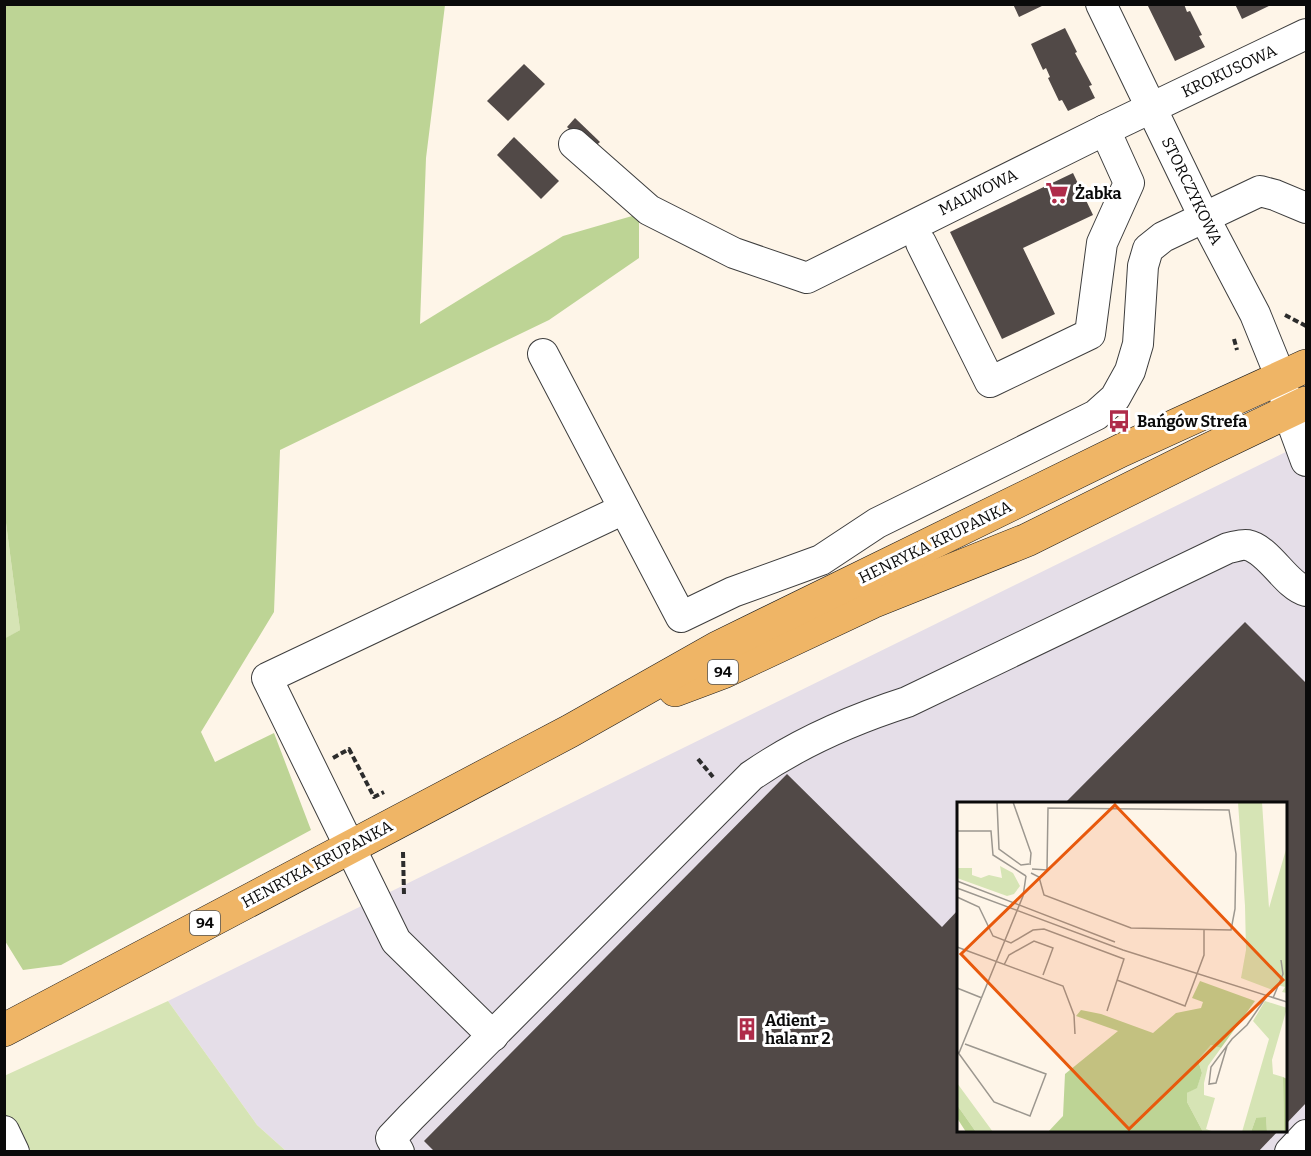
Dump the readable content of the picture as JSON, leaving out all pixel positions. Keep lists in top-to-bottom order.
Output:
{
  "streets": {
    "main road": ["HENRYKA KRUPANKA", "94"],
    "street": ["KROKUSOWA", "STORCZYKOWA", "MALWOWA"]
  },
  "crossings": [
    ["KROKUSOWA", "STORCZYKOWA"],
    ["KROKUSOWA", "MALWOWA"],
    ["STORCZYKOWA", "MALWOWA"],
    ["STORCZYKOWA", "HENRYKA KRUPANKA"]
  ],
  "places": {
    "supermarket": ["Żabka"],
    "bus stop": ["Bańgów Strefa"],
    "building": ["Adient - hala nr 2"]
  }
}
